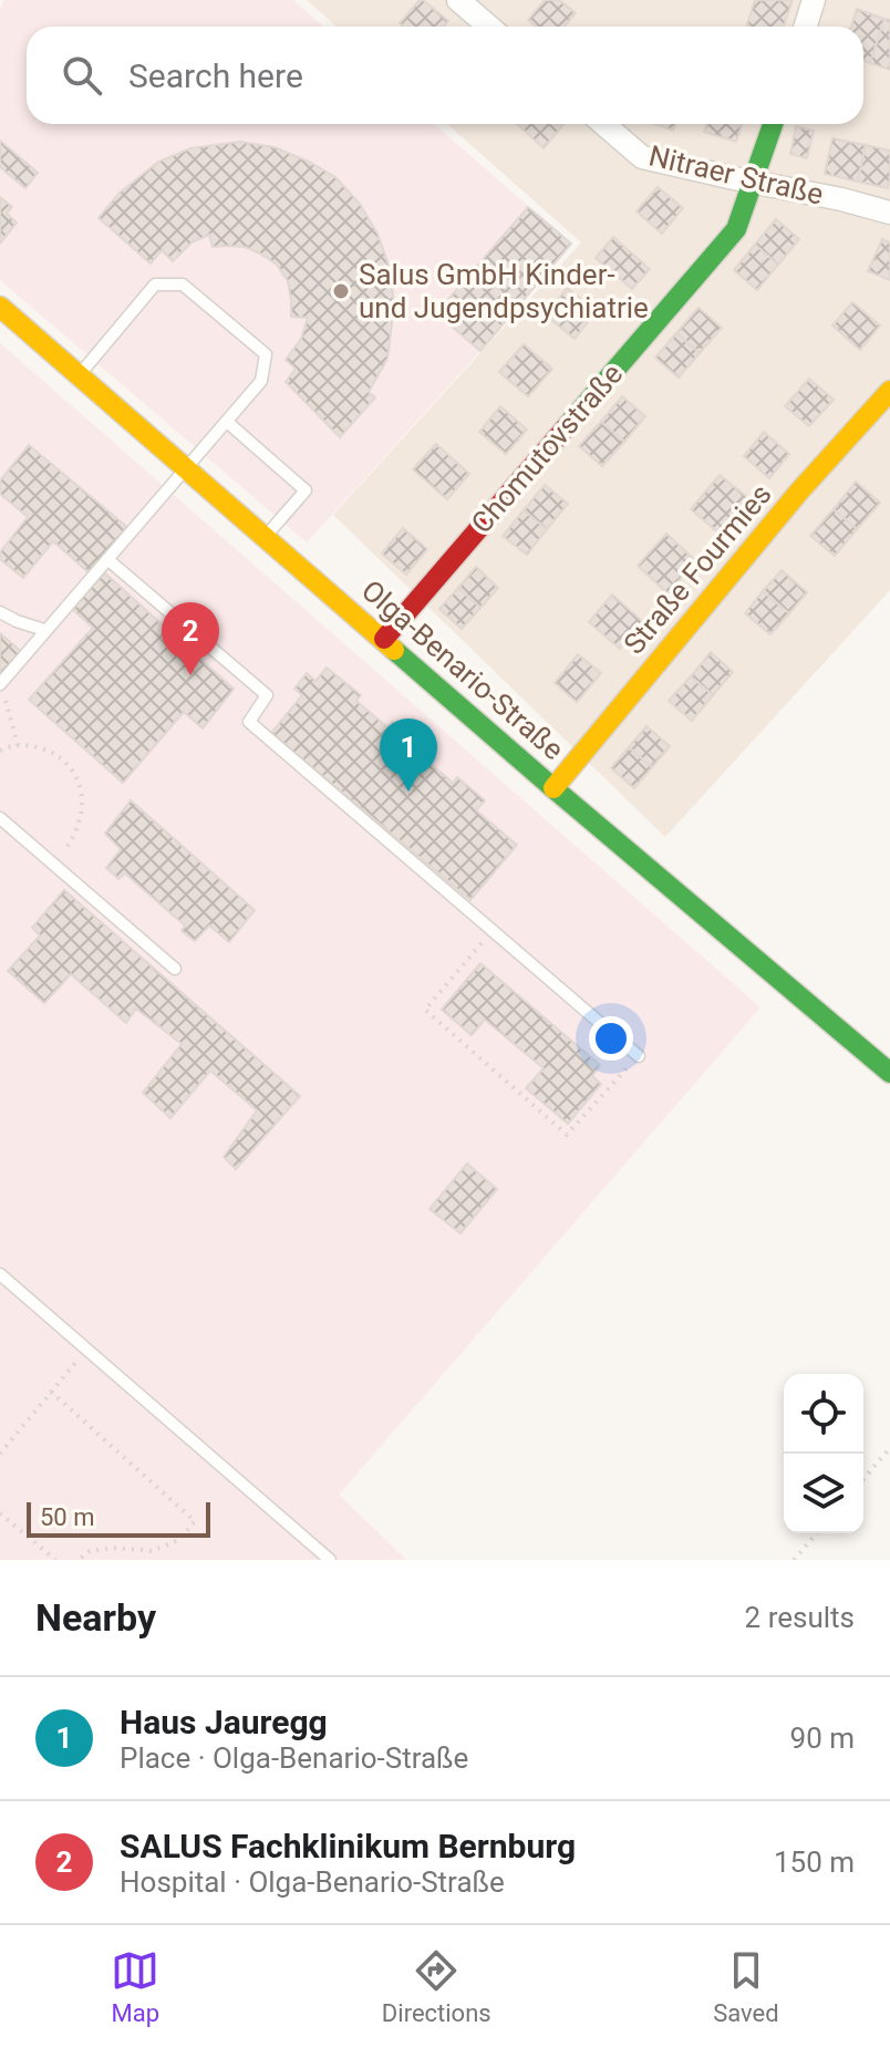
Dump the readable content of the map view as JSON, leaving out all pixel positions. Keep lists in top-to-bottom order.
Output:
{
  "streets": {
    "street": [
      "Nitraer Straße",
      "Chomutovstraße",
      "Straße Fourmies",
      "Olga-Benario-Straße"
    ]
  },
  "crossings": [
    ["Nitraer Straße", "Chomutovstraße"],
    ["Chomutovstraße", "Olga-Benario-Straße"],
    ["Straße Fourmies", "Olga-Benario-Straße"]
  ],
  "places": ["Salus GmbH Kinder- und Jugendpsychiatrie"],
  "scale_bar": "50 m",
  "page": {
    "search": "Search here",
    "pins": ["2", "1"],
    "scale": "50 m",
    "heading": ["Nearby", "2 results"],
    "list": [
      {
        "mark": "1",
        "name": "Haus Jauregg",
        "note": "Place · Olga-Benario-Straße",
        "value": "90 m"
      },
      {
        "mark": "2",
        "name": "SALUS Fachklinikum Bernburg",
        "note": "Hospital · Olga-Benario-Straße",
        "value": "150 m"
      }
    ],
    "nav": ["Map", "Directions", "Saved"]
  }
}
